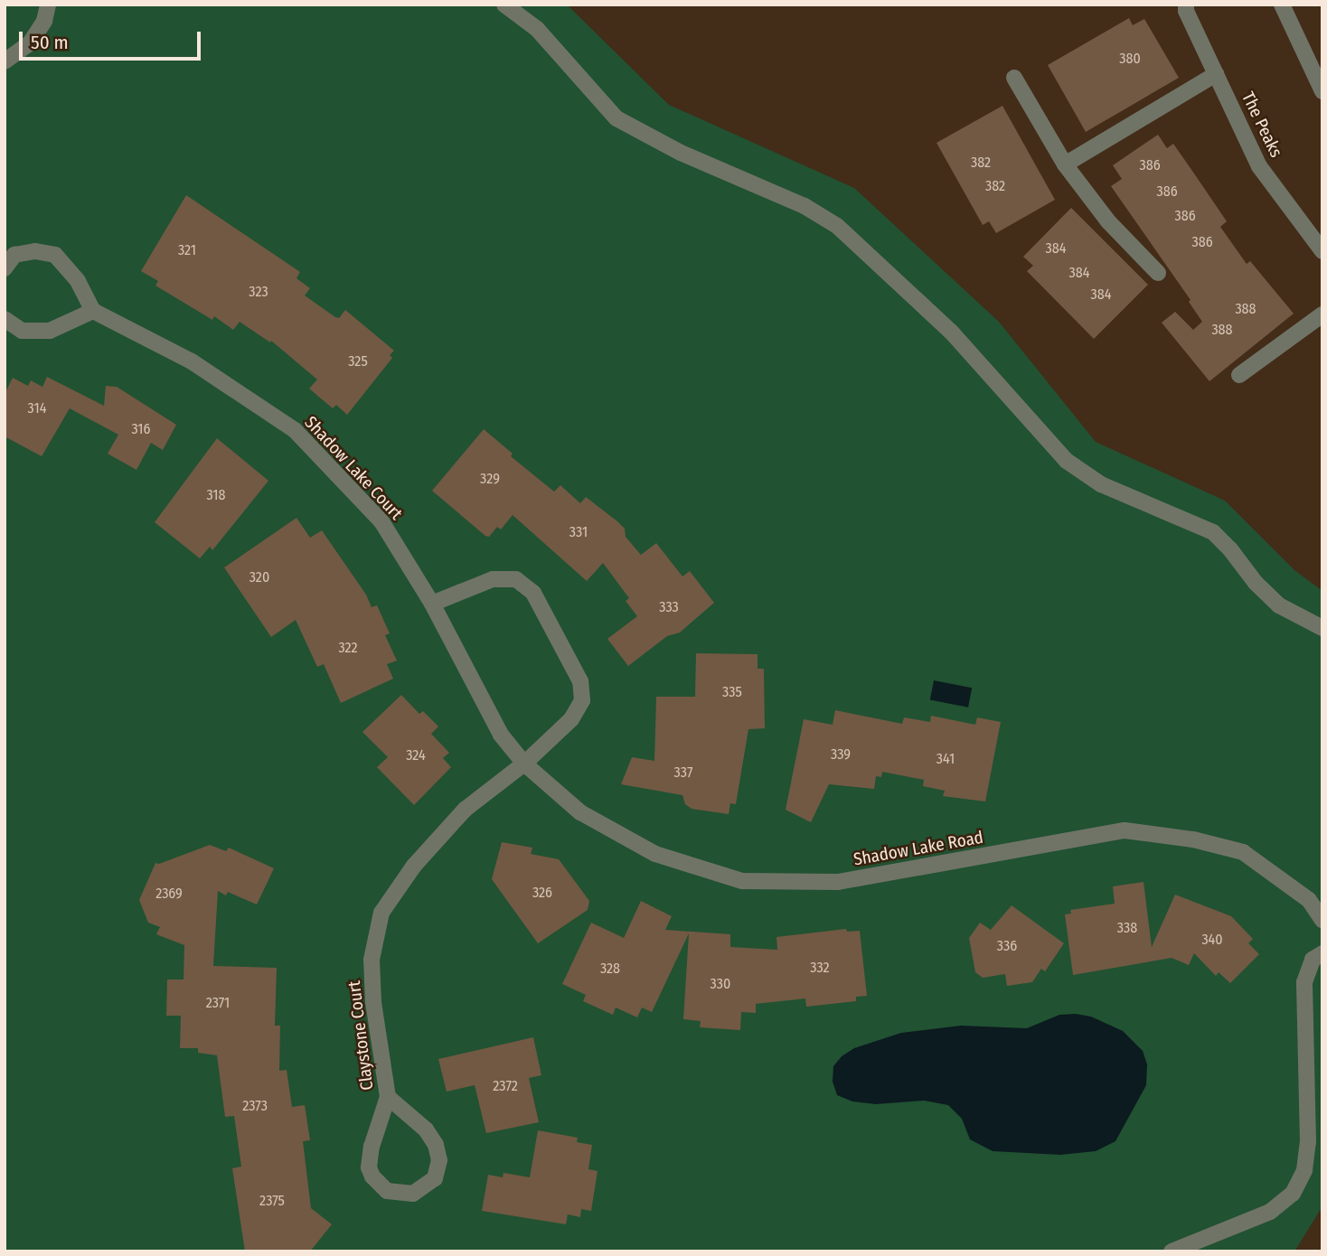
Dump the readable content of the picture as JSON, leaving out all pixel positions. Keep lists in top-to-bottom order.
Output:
{
  "streets": {
    "street": [
      "The Peaks",
      "Shadow Lake Court",
      "Shadow Lake Road",
      "Claystone Court"
    ]
  },
  "crossings": [
    ["Shadow Lake Court", "Shadow Lake Road"],
    ["Shadow Lake Court", "Claystone Court"],
    ["Shadow Lake Road", "Claystone Court"]
  ],
  "house_numbers": [
    "380",
    "382",
    "386",
    "382",
    "386",
    "386",
    "386",
    "384",
    "321",
    "384",
    "323",
    "384",
    "388",
    "388",
    "325",
    "314",
    "316",
    "329",
    "318",
    "331",
    "320",
    "333",
    "322",
    "335",
    "339",
    "324",
    "341",
    "337",
    "326",
    "2369",
    "338",
    "340",
    "336",
    "332",
    "328",
    "330",
    "2371",
    "2372",
    "2373",
    "2375"
  ],
  "scale_bar": "50 m"
}
